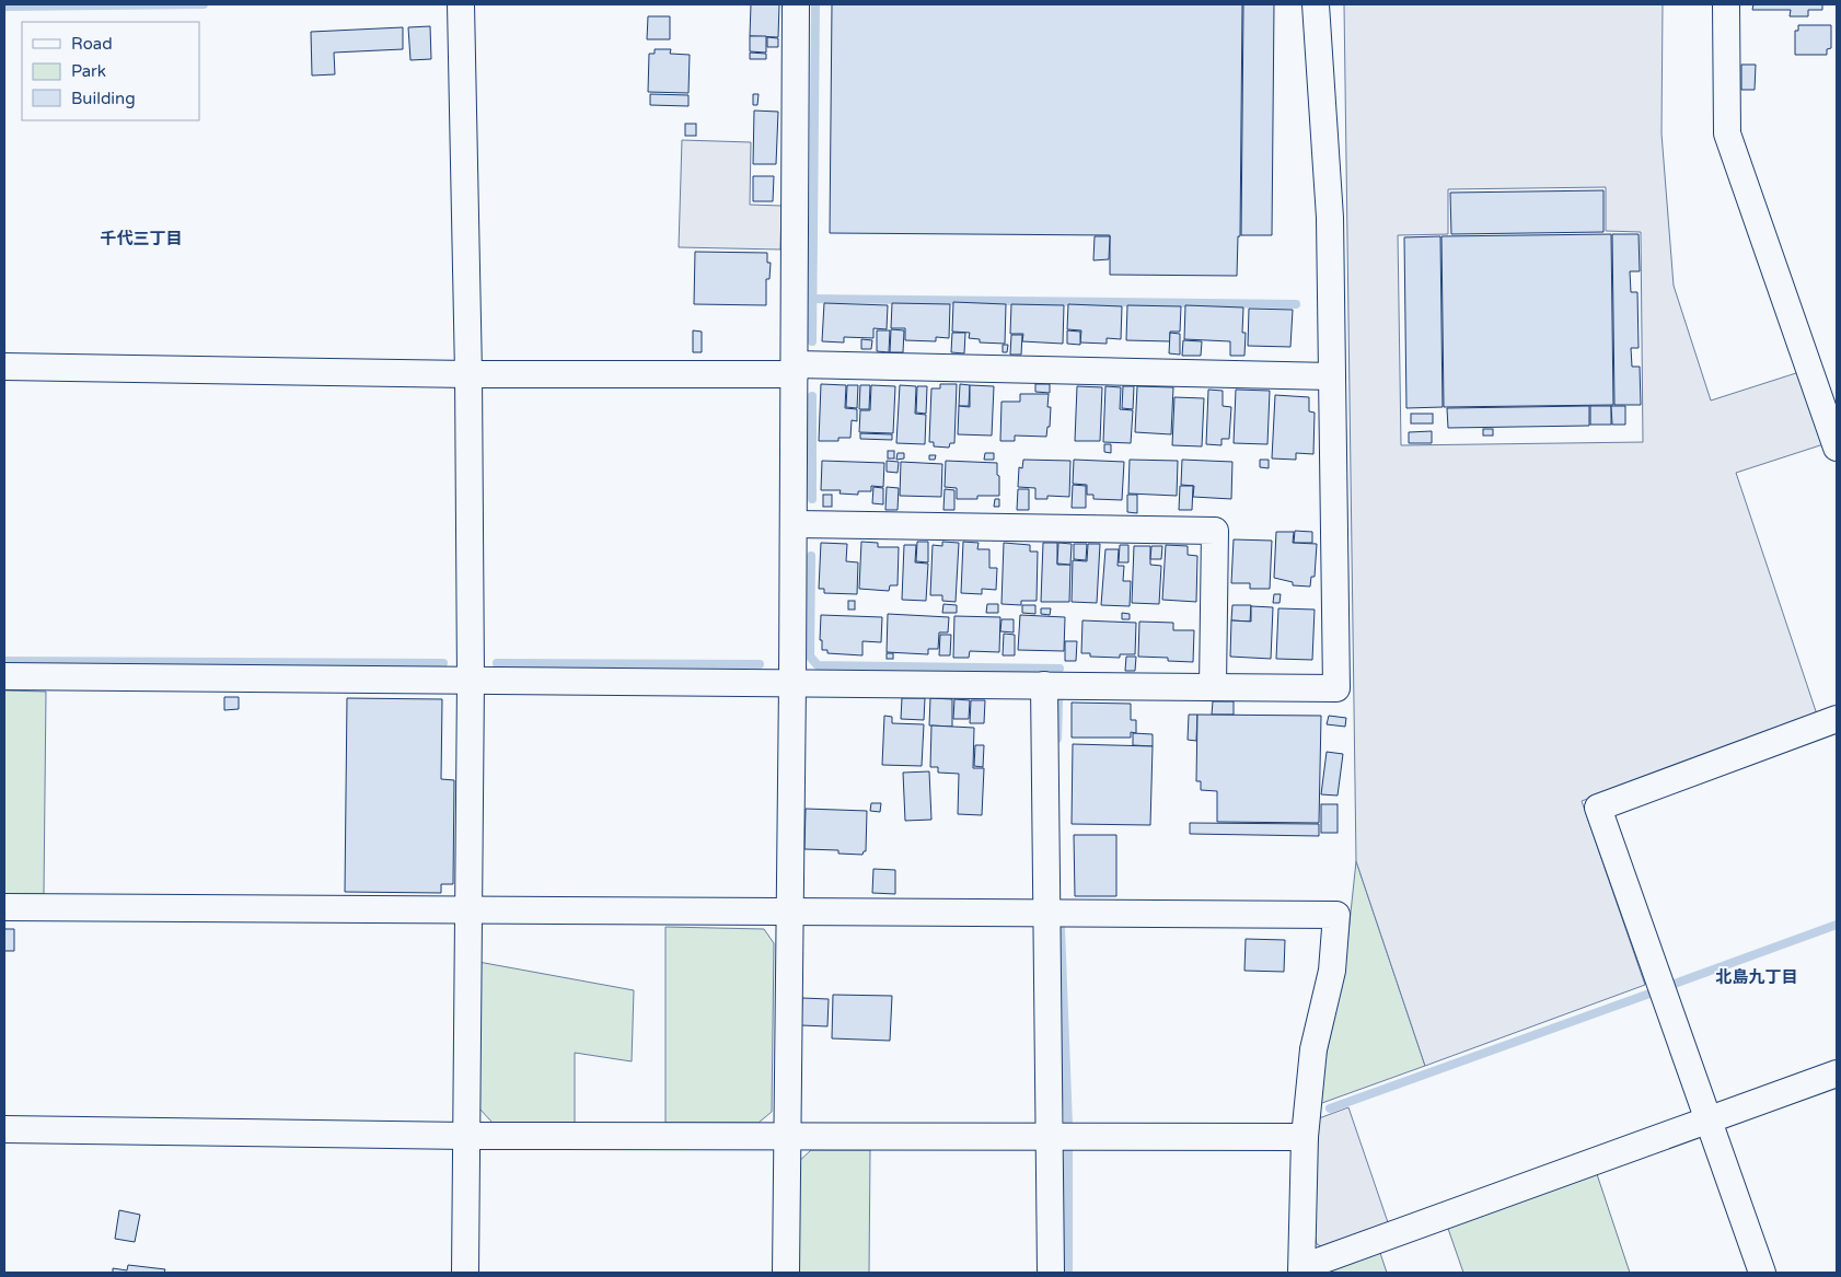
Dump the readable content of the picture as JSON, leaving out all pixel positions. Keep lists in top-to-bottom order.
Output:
{
  "districts": ["千代三丁目", "北島九丁目"],
  "legend": ["Road", "Park", "Building"]
}
